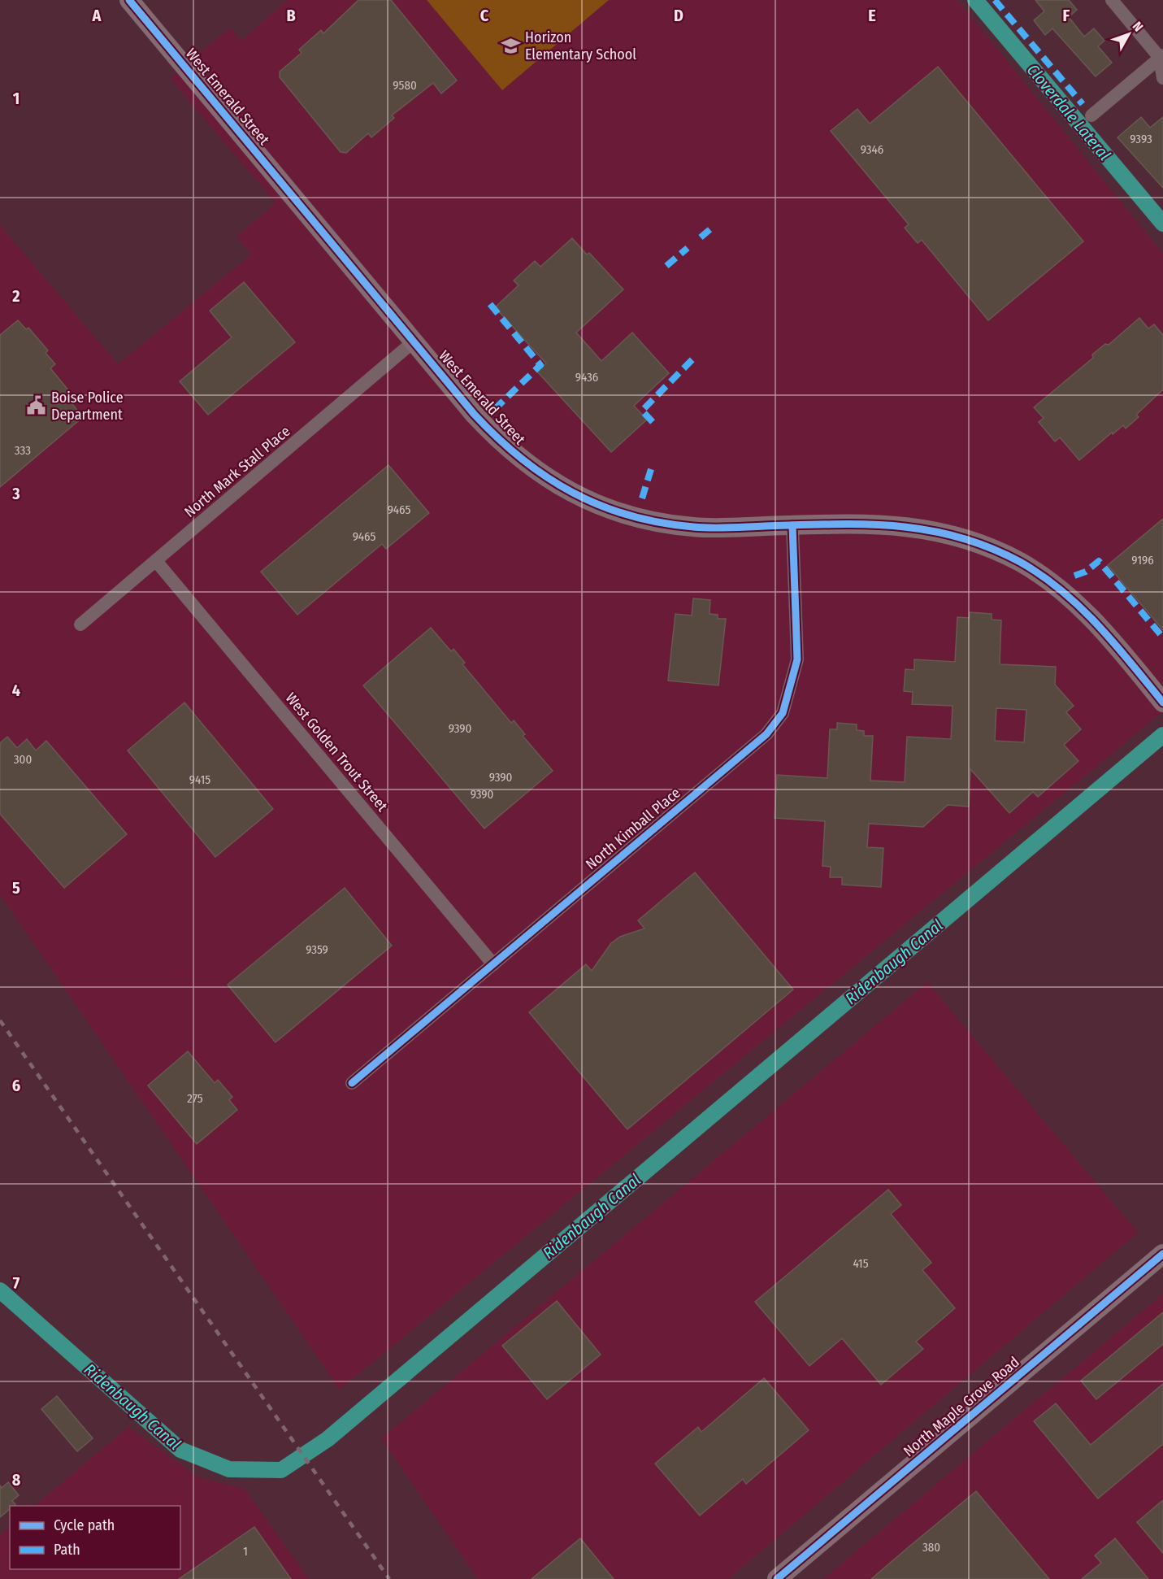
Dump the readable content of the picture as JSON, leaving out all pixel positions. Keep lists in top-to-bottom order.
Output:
{
  "streets": {
    "main road": ["West Emerald Street", "North Maple Grove Road"],
    "street": ["North Mark Stall Place", "West Golden Trout Street", "North Kimball Place"]
  },
  "crossings": [
    ["West Emerald Street", "North Mark Stall Place"],
    ["West Emerald Street", "North Kimball Place"],
    ["North Mark Stall Place", "West Golden Trout Street"],
    ["West Golden Trout Street", "North Kimball Place"]
  ],
  "water": ["Cloverdale Lateral", "Ridenbaugh Canal"],
  "places": {
    "school or university": ["Horizon Elementary School"],
    "public building": ["Boise Police Department"]
  },
  "house_numbers": [
    "9580",
    "9393",
    "9346",
    "9436",
    "333",
    "9465",
    "9465",
    "9196",
    "9390",
    "300",
    "9390",
    "9415",
    "9390",
    "9359",
    "275",
    "415",
    "380",
    "1"
  ],
  "legend": ["Cycle path", "Path"],
  "north": "top right",
  "grid": {
    "columns": [
      "A",
      "B",
      "C",
      "D",
      "E",
      "F"
    ],
    "rows": [
      "1",
      "2",
      "3",
      "4",
      "5",
      "6",
      "7",
      "8"
    ]
  }
}
